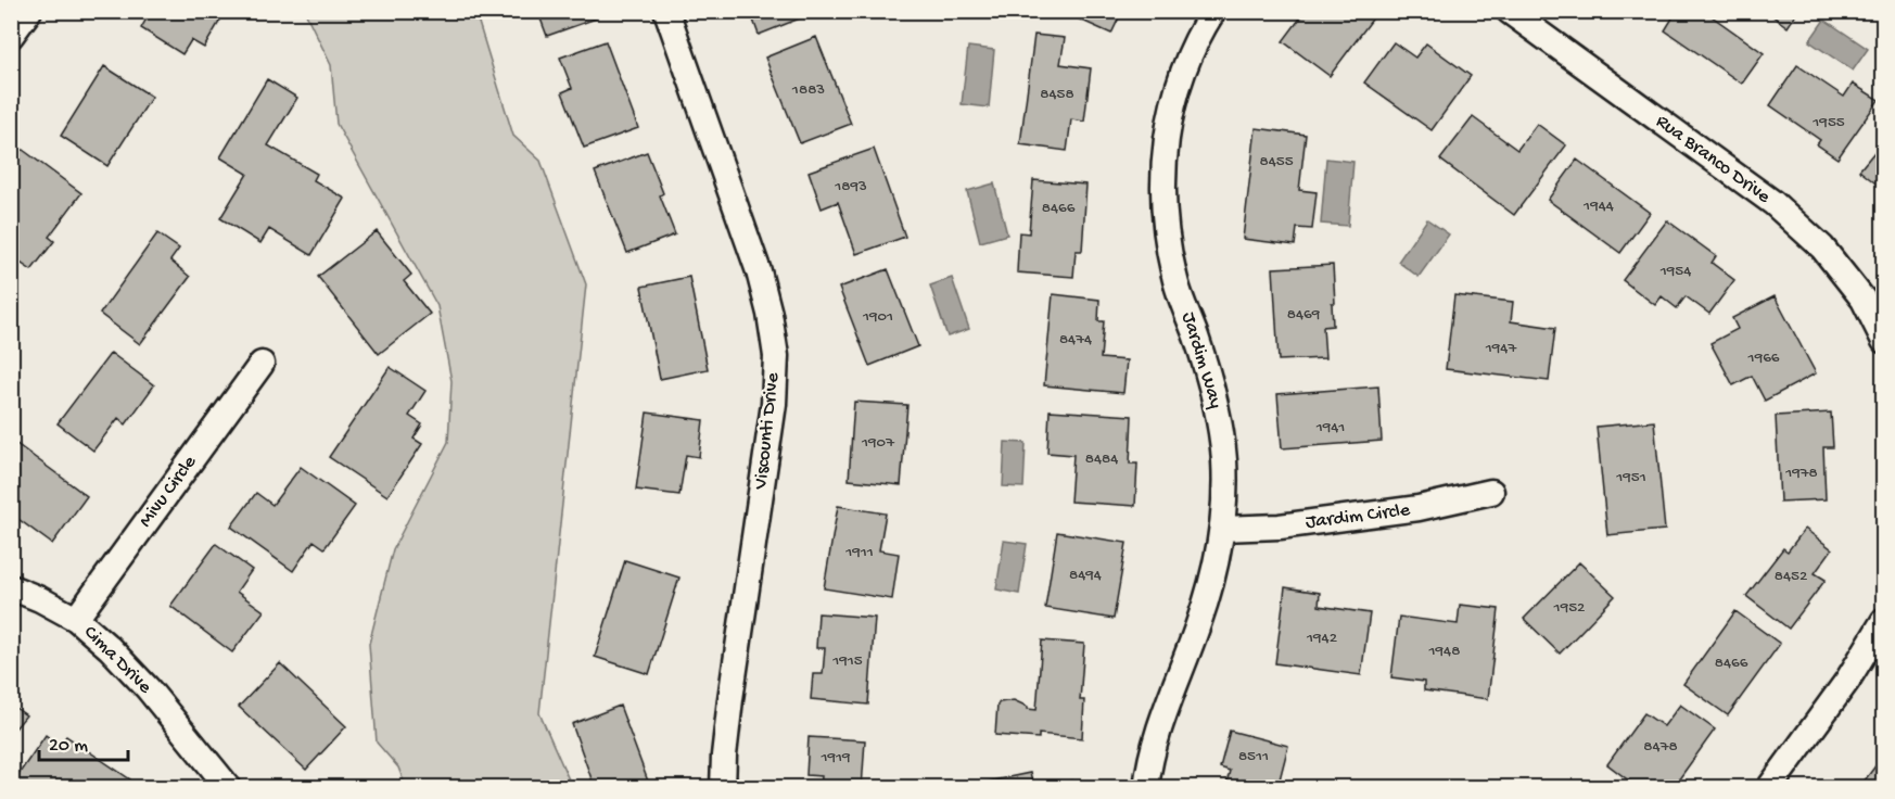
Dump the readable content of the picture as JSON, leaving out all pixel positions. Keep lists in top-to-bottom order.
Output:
{
  "streets": {
    "street": [
      "Rua Branco Drive",
      "Jardim Way",
      "Viscounti Drive",
      "Mivu Circle",
      "Jardim Circle",
      "Cima Drive"
    ]
  },
  "crossings": [
    ["Jardim Way", "Jardim Circle"],
    ["Mivu Circle", "Cima Drive"]
  ],
  "house_numbers": [
    "1883",
    "8458",
    "1955",
    "8455",
    "1893",
    "1944",
    "8466",
    "1954",
    "8469",
    "1901",
    "8474",
    "1947",
    "1966",
    "1941",
    "1907",
    "8484",
    "1978",
    "1951",
    "1911",
    "8494",
    "8452",
    "1952",
    "1942",
    "1948",
    "1915",
    "8466",
    "8478",
    "8511",
    "1919"
  ],
  "scale_bar": "20 m"
}
